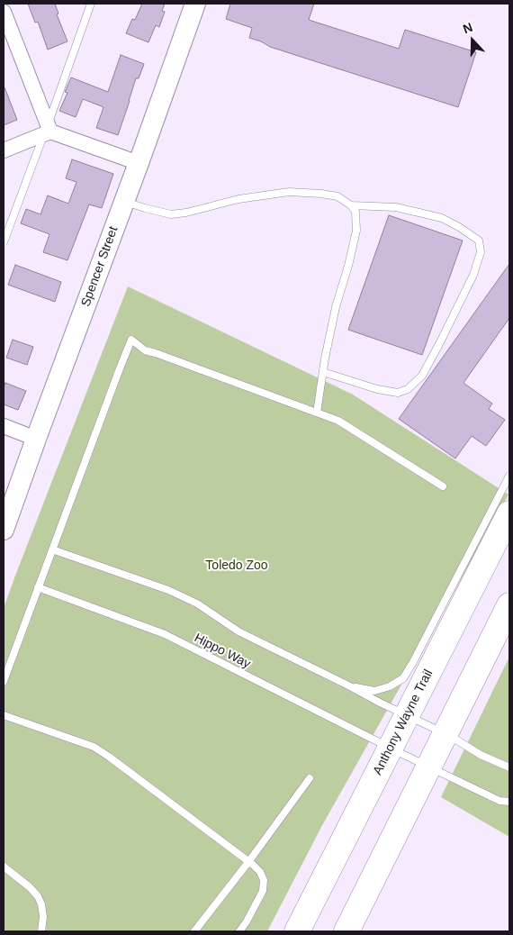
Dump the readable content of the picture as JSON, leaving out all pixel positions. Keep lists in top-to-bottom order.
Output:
{
  "streets": {
    "highway": ["Anthony Wayne Trail"],
    "street": ["Spencer Street"],
    "lane": ["Hippo Way"]
  },
  "crossings": [
    ["Hippo Way", "Anthony Wayne Trail"]
  ],
  "parks": ["Toledo Zoo"],
  "north": "top"
}
